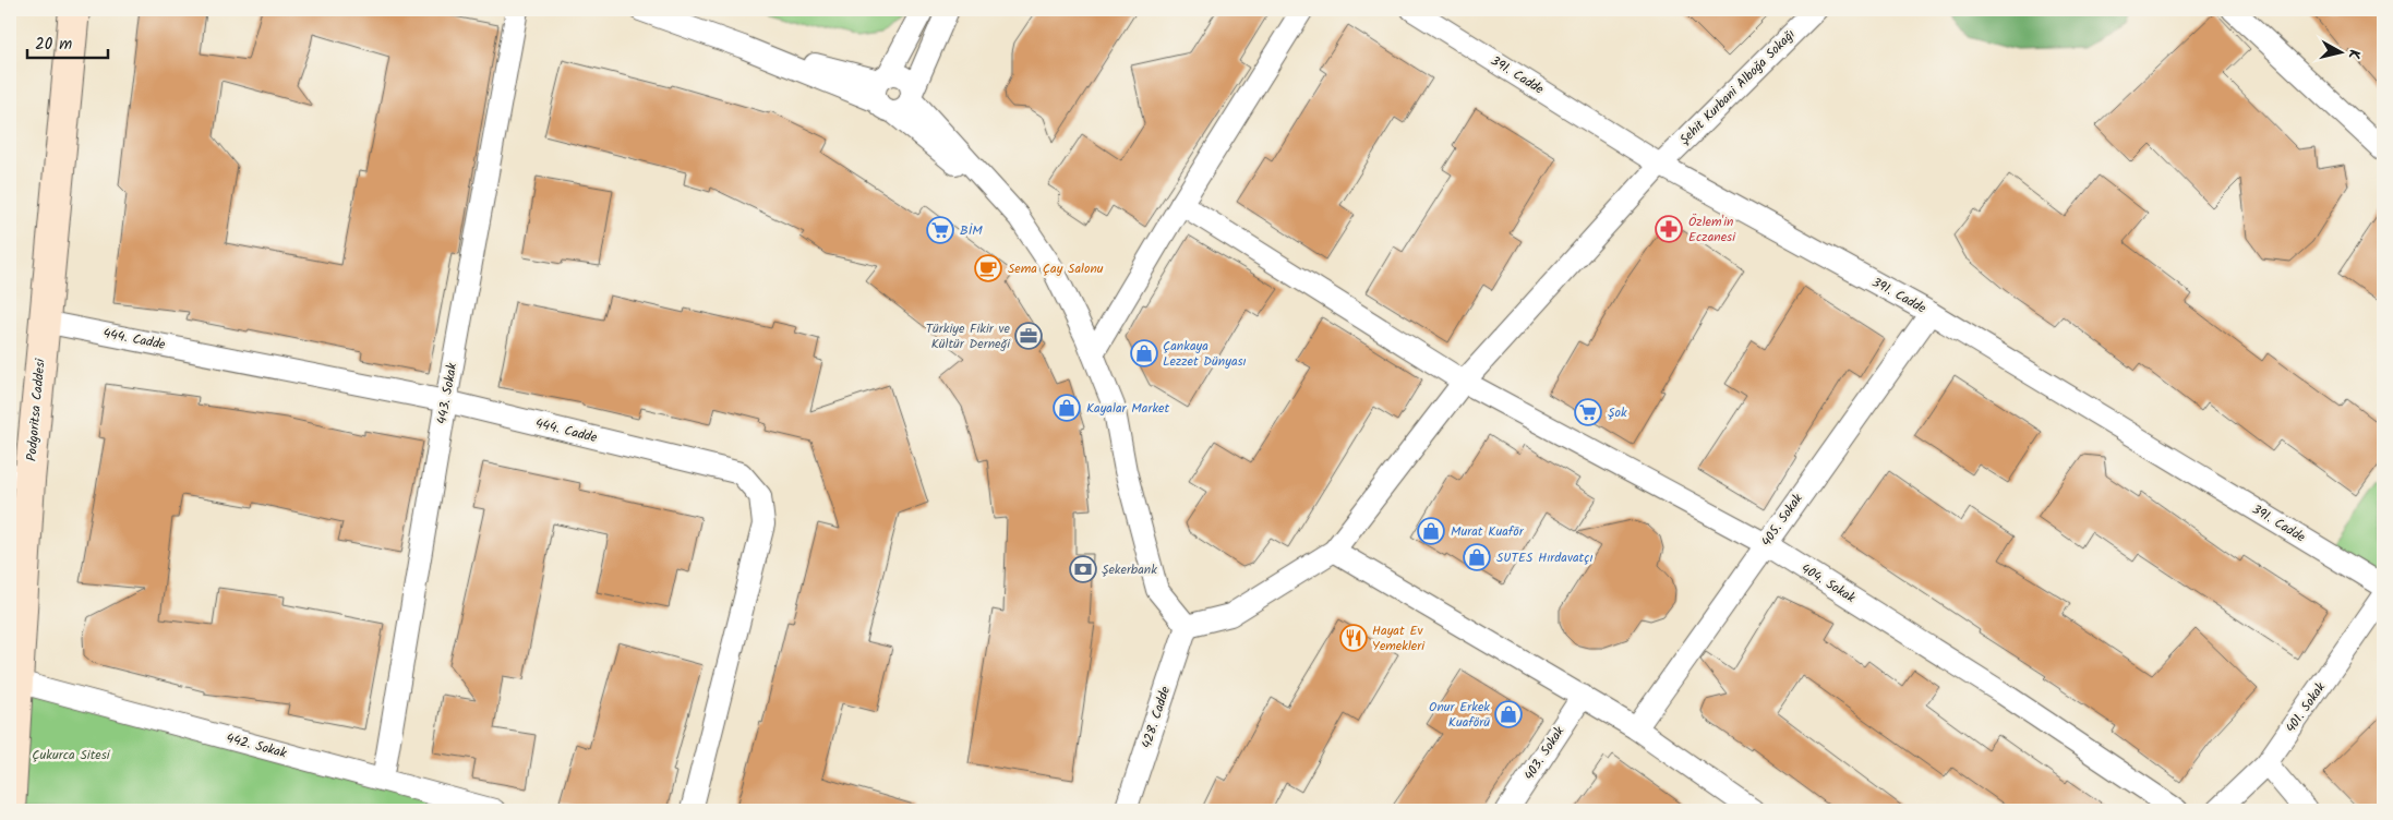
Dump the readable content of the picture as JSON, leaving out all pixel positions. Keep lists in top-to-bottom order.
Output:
{
  "streets": {
    "main road": ["Podgoritsa Caddesi"],
    "street": [
      "391. Cadde",
      "Şehit Kurbani Alboğa Sokağı",
      "444. Cadde",
      "443. Sokak",
      "405. Sokak",
      "404. Sokak",
      "401. Sokak",
      "428. Cadde",
      "442. Sokak",
      "403. Sokak"
    ]
  },
  "crossings": [
    ["391. Cadde", "Şehit Kurbani Alboğa Sokağı"],
    ["391. Cadde", "405. Sokak"],
    ["Şehit Kurbani Alboğa Sokağı", "404. Sokak"],
    ["444. Cadde", "443. Sokak"],
    ["444. Cadde", "Podgoritsa Caddesi"],
    ["443. Sokak", "442. Sokak"],
    ["Podgoritsa Caddesi", "442. Sokak"],
    ["405. Sokak", "404. Sokak"]
  ],
  "parks": ["Çukurca Sitesi"],
  "places": {
    "pharmacy": ["Özlem'in Eczanesi"],
    "supermarket": ["BİM", "Şok"],
    "cafe": ["Sema Çay Salonu"],
    "office": ["Türkiye Fikir ve Kültür Derneği"],
    "shop": [
      "Çankaya Lezzet Dünyası",
      "Kayalar Market",
      "Murat Kuaför",
      "SUTES Hırdavatçı",
      "Onur Erkek Kuaförü"
    ],
    "bank": ["Şekerbank"],
    "restaurant": ["Hayat Ev Yemekleri"]
  },
  "scale_bar": "20 m",
  "north": "right"
}
